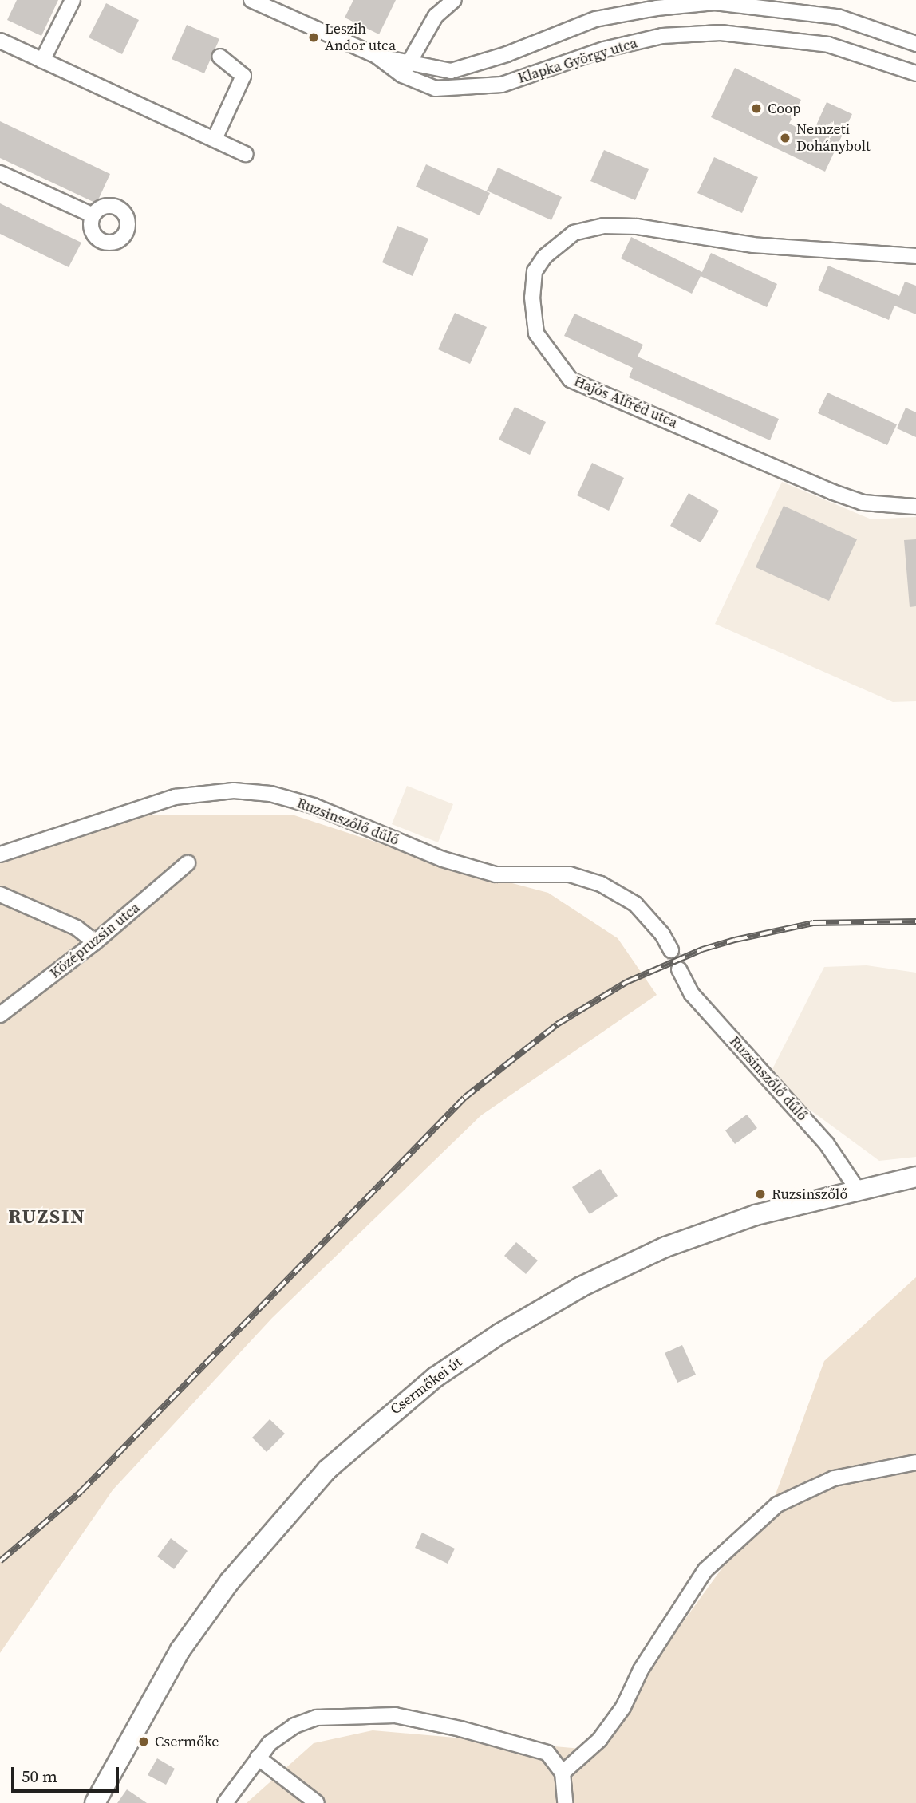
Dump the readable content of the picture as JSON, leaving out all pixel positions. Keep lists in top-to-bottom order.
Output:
{
  "streets": {
    "main road": ["Csermőkei út"],
    "street": [
      "Klapka György utca",
      "Hajós Alfréd utca",
      "Ruzsinszőlő dűlő",
      "Középruzsin utca"
    ]
  },
  "crossings": [
    ["Ruzsinszőlő dűlő", "Csermőkei út"]
  ],
  "districts": ["RUZSIN"],
  "places": [
    "Leszih Andor utca",
    "Coop",
    "Nemzeti Dohánybolt",
    "Ruzsinszőlő",
    "Csermőke"
  ],
  "scale_bar": "50 m"
}
